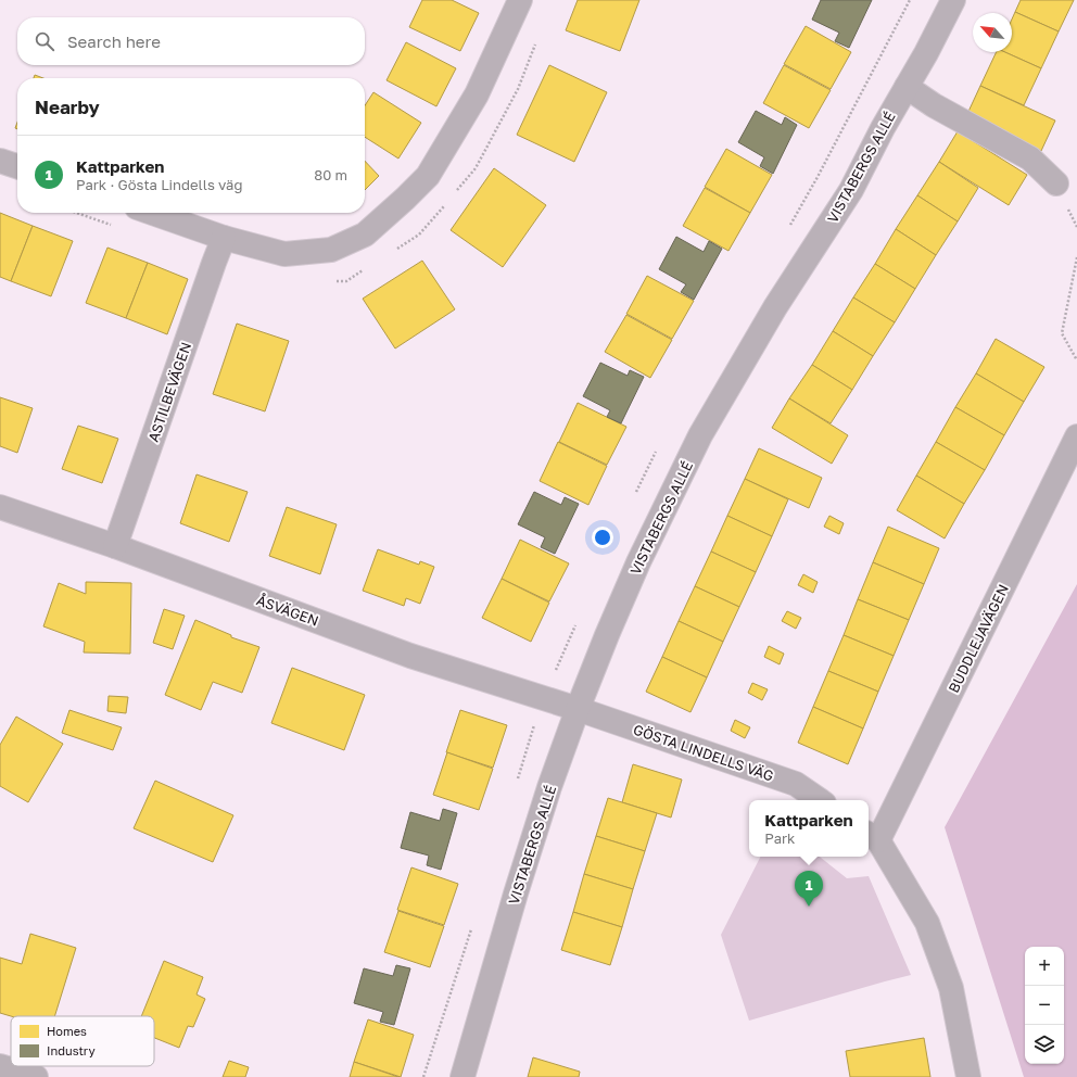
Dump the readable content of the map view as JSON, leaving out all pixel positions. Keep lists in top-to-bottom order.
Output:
{
  "streets": {
    "street": [
      "VISTABERGS ALLÉ",
      "ASTILBEVÄGEN",
      "ÅSVÄGEN",
      "BUDDLEJAVÄGEN",
      "GÖSTA LINDELLS VÄG"
    ]
  },
  "crossings": [
    ["VISTABERGS ALLÉ", "ÅSVÄGEN"],
    ["VISTABERGS ALLÉ", "GÖSTA LINDELLS VÄG"],
    ["ASTILBEVÄGEN", "ÅSVÄGEN"],
    ["ÅSVÄGEN", "GÖSTA LINDELLS VÄG"]
  ],
  "legend": ["Homes", "Industry"],
  "north": "top left",
  "page": {
    "search": "Search here",
    "heading": "Nearby",
    "list": [
      {
        "mark": "1",
        "name": "Kattparken",
        "note": "Park · Gösta Lindells väg",
        "value": "80 m"
      }
    ],
    "popup": ["Kattparken", "Park"],
    "pins": "1",
    "map_buttons": ["+", "−"]
  }
}
